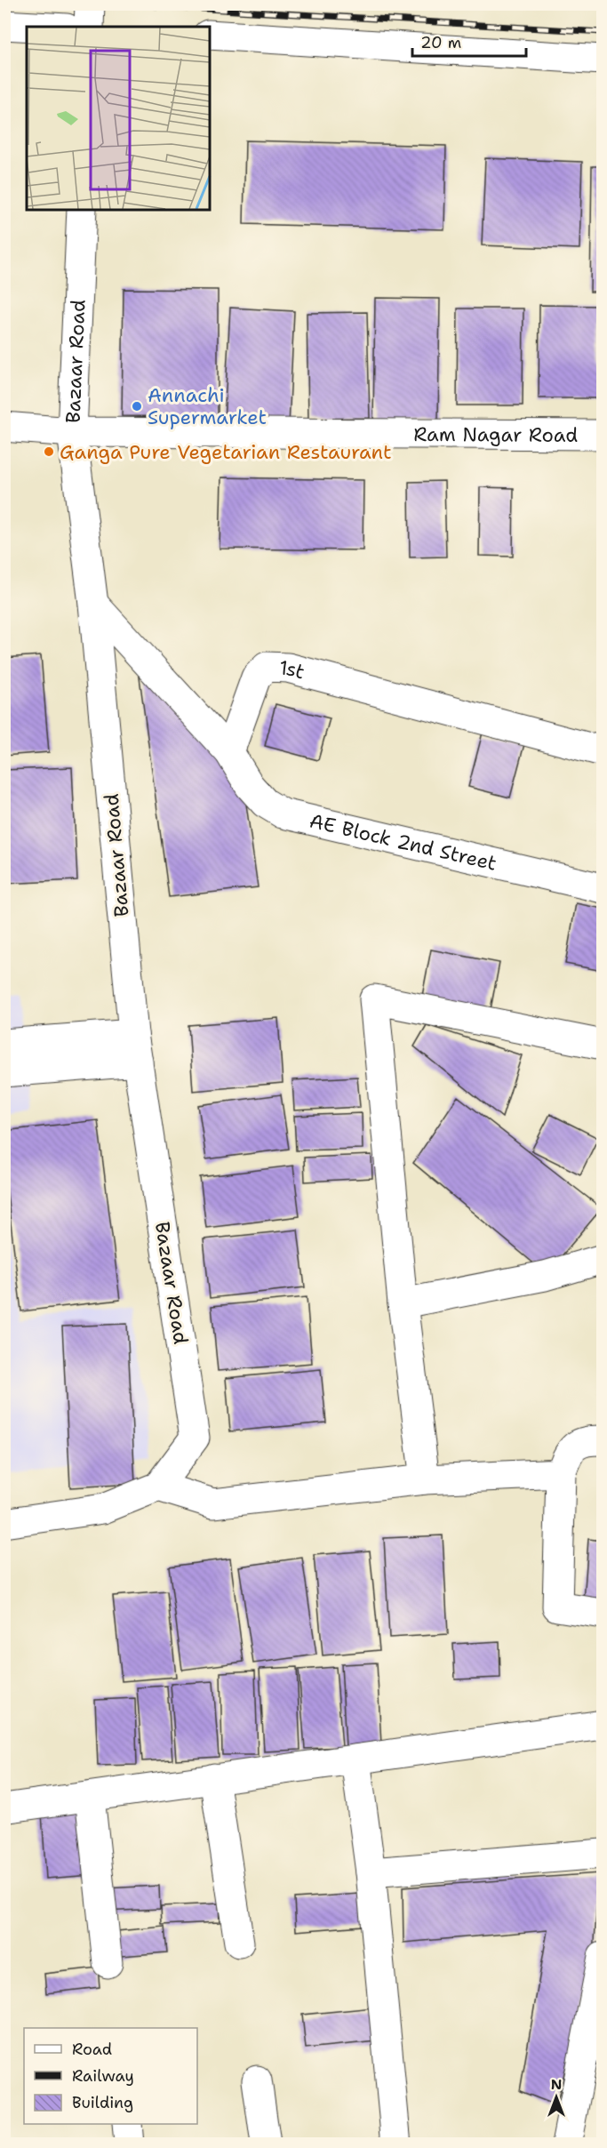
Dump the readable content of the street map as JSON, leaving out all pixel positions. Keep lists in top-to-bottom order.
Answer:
{
  "streets": {
    "street": [
      "Bazaar Road",
      "Ram Nagar Road",
      "1st",
      "AE Block 2nd Street"
    ]
  },
  "crossings": [
    ["Bazaar Road", "Ram Nagar Road"],
    ["1st", "AE Block 2nd Street"]
  ],
  "places": ["Annachi Supermarket", "Ganga Pure Vegetarian Restaurant"],
  "legend": ["Road", "Railway", "Building"],
  "scale_bar": "20 m",
  "north": "top"
}
